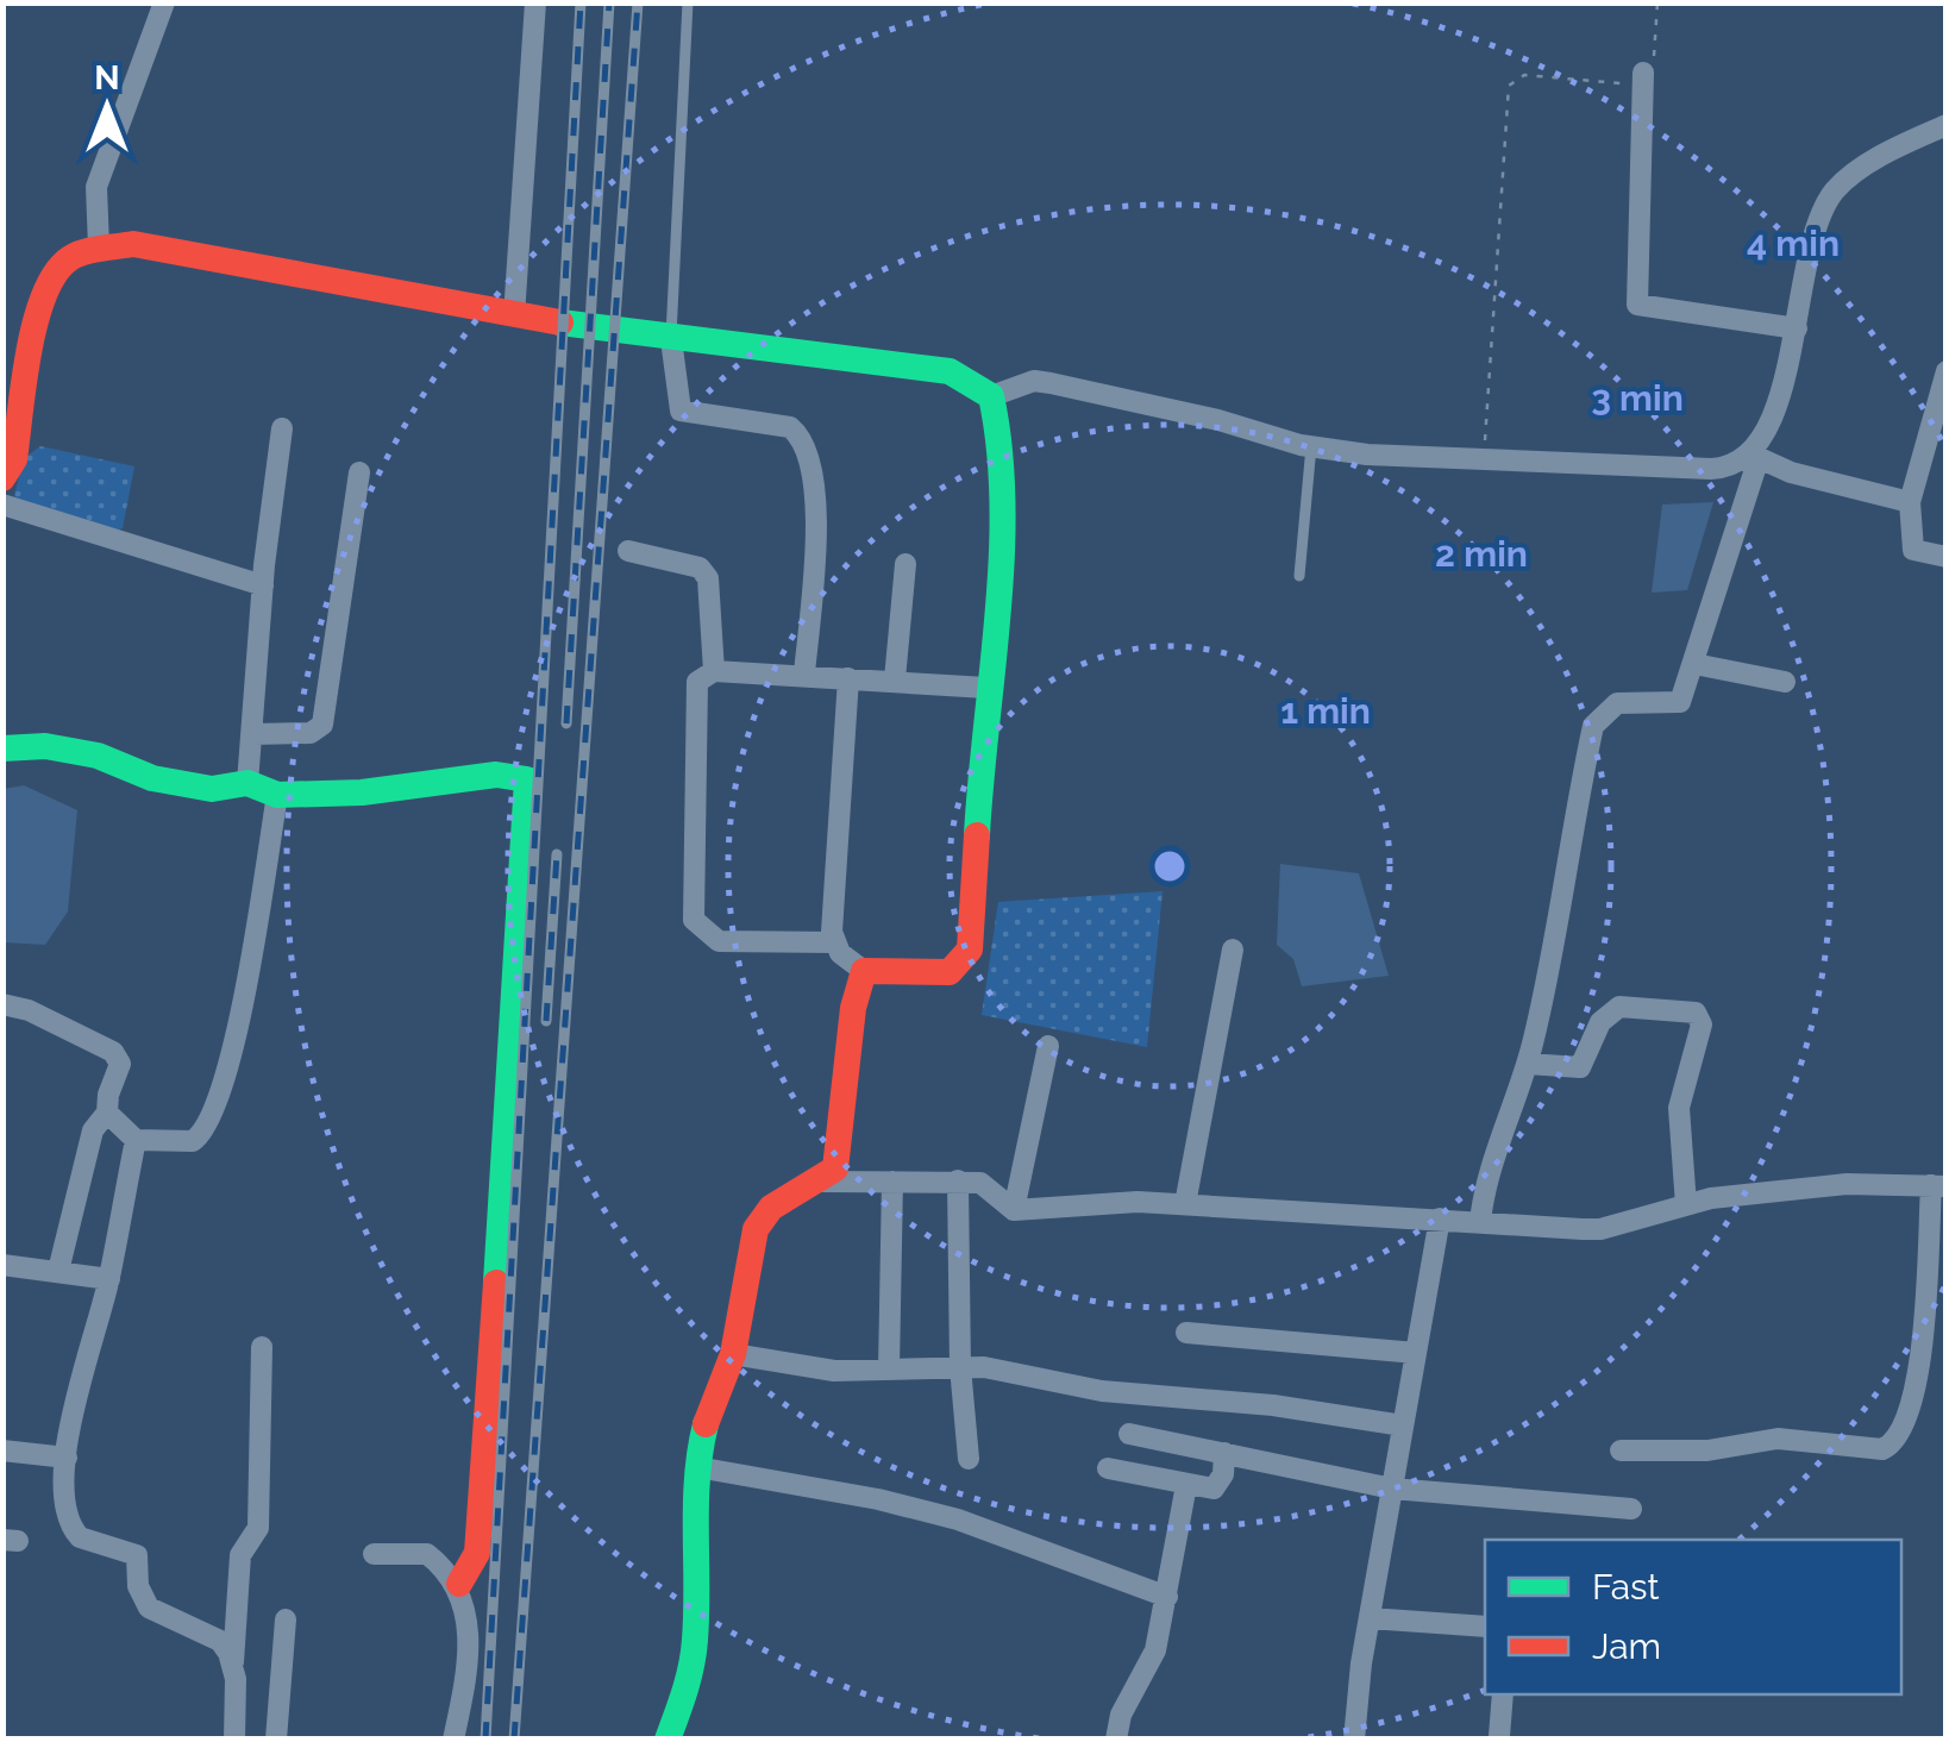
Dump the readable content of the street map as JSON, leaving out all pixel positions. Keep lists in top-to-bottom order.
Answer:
{
  "legend": ["Fast", "Jam"],
  "north": "top",
  "rings": [
    "4 min",
    "3 min",
    "2 min",
    "1 min"
  ]
}
